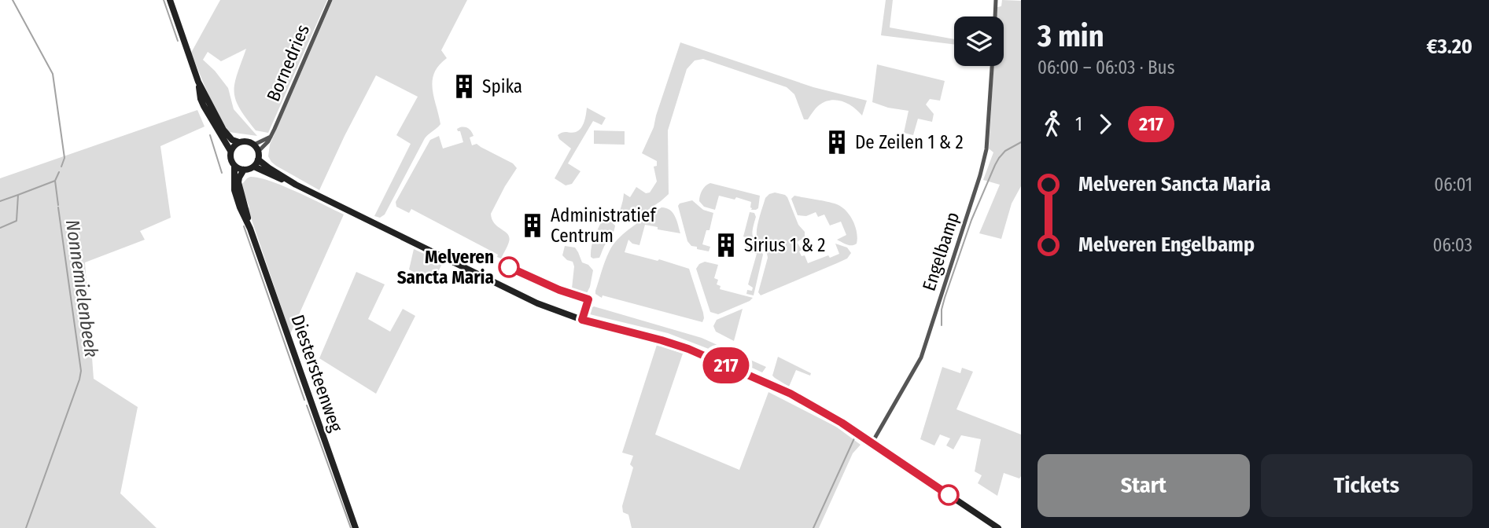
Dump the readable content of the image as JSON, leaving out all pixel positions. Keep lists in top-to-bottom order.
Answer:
{
  "streets": {
    "main road": ["Diestersteenweg"],
    "street": ["Bornedries", "Engelbamp"]
  },
  "crossings": [
    ["Bornedries", "Diestersteenweg"]
  ],
  "water": ["Nonnemielenbeek"],
  "places": {
    "building": [
      "Spika",
      "De Zeilen 1 & 2",
      "Administratief Centrum",
      "Sirius 1 & 2"
    ],
    "other": ["Melveren Sancta Maria"]
  },
  "lines": ["bus line 217"],
  "page": {
    "on_map": "217",
    "heading": ["3 min", "06:00 – 06:03 · Bus", "€3.20"],
    "legs": ["1", "217"],
    "list": [
      {
        "name": "Melveren Sancta Maria",
        "value": "06:01"
      },
      {
        "name": "Melveren Engelbamp",
        "value": "06:03"
      }
    ],
    "buttons": ["Start", "Tickets"]
  }
}
